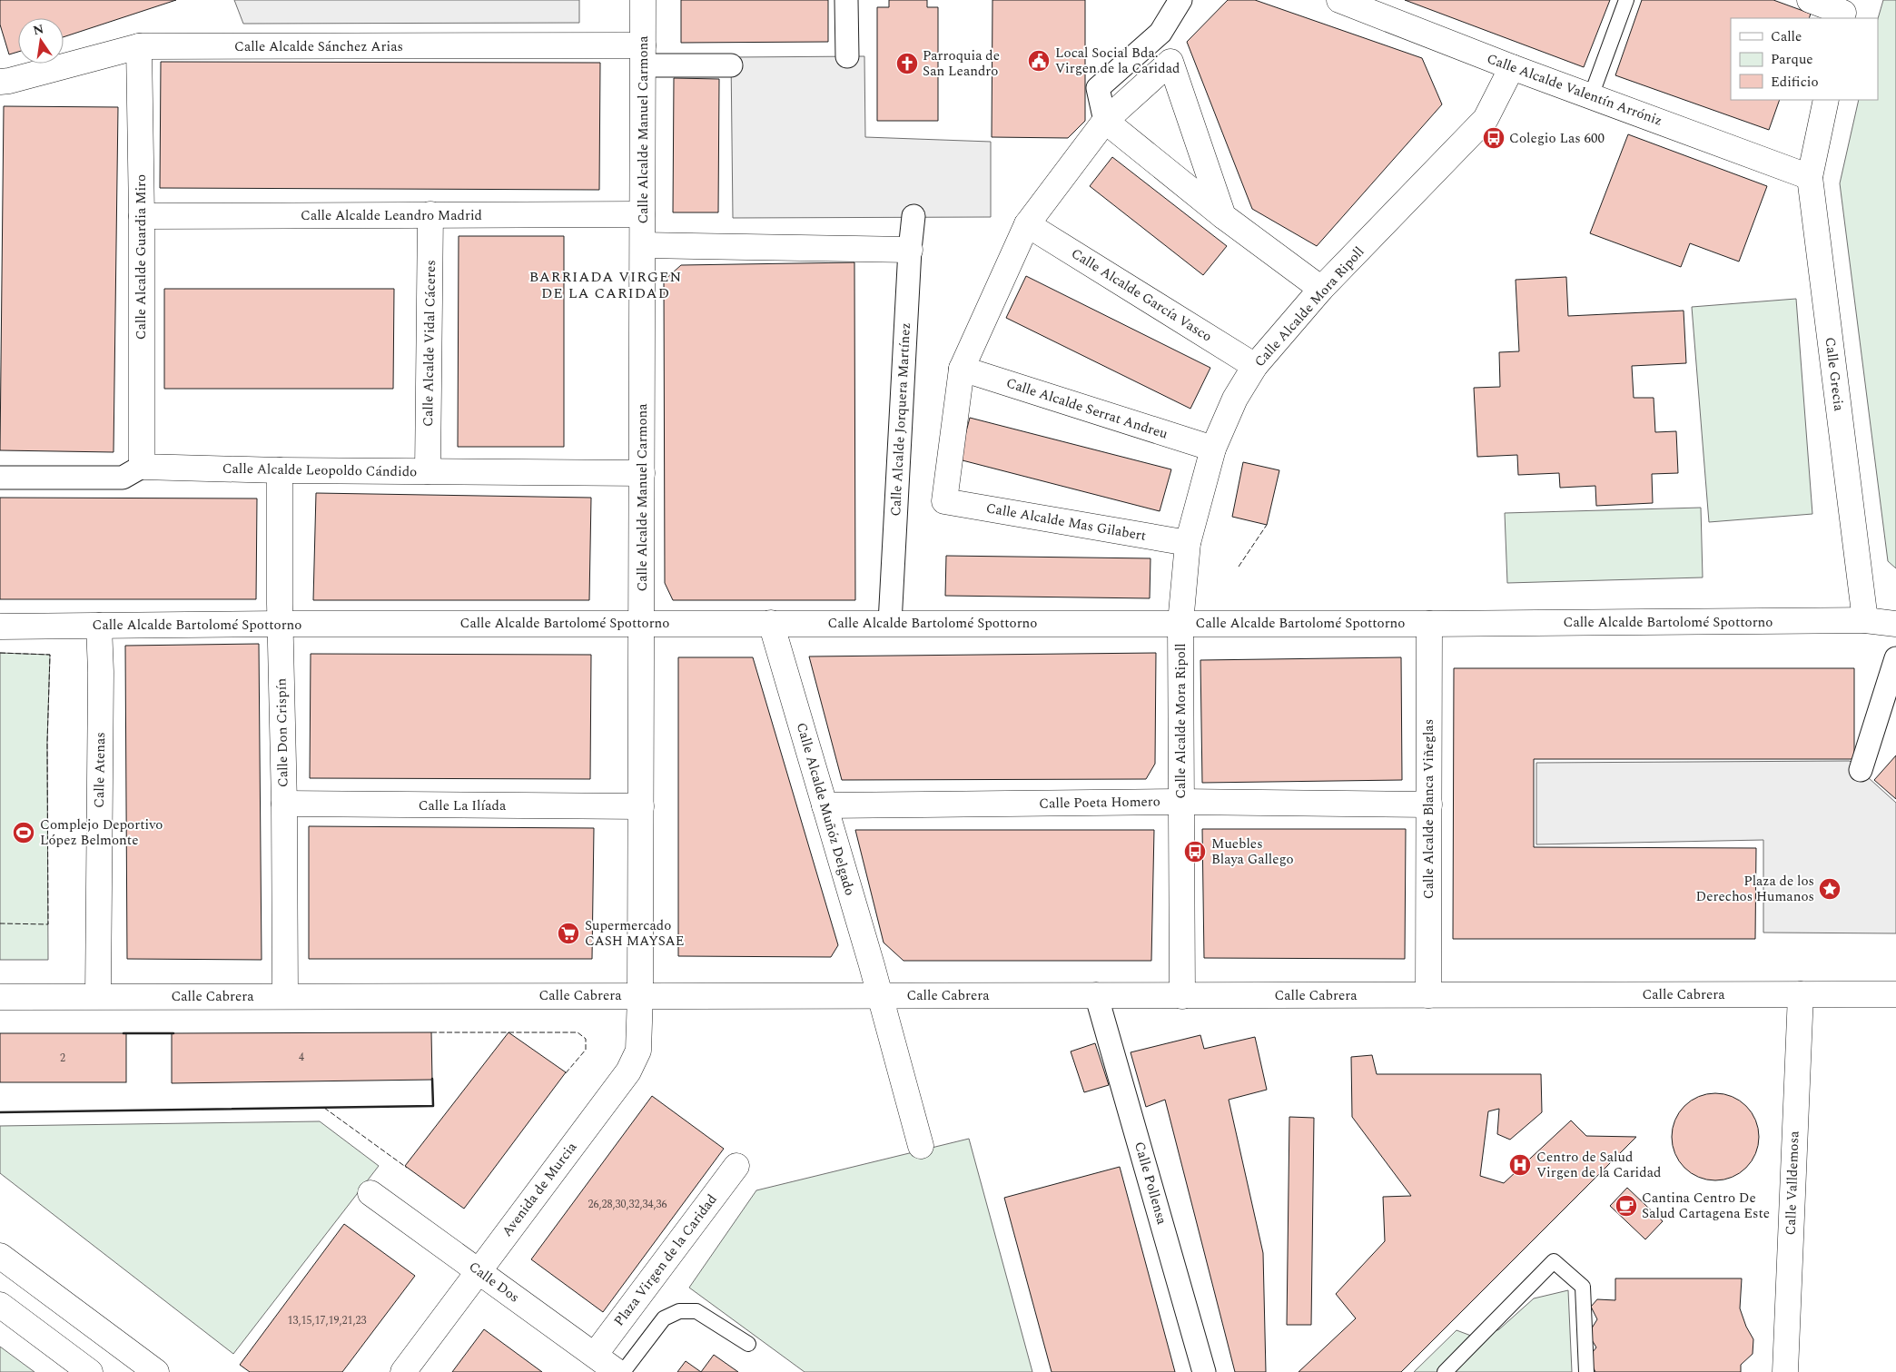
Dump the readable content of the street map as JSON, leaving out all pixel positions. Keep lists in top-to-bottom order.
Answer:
{
  "streets": {
    "street": [
      "Calle Alcalde Sánchez Arias",
      "Calle Alcalde Valentín Arróniz",
      "Calle Alcalde Manuel Carmona",
      "Calle Alcalde Leandro Madrid",
      "Calle Alcalde Guardia Miro",
      "Calle Alcalde García Vasco",
      "Calle Alcalde Mora Ripoll",
      "Calle Alcalde Vidal Cáceres",
      "Calle Grecia",
      "Calle Alcalde Serrat Andreu",
      "Calle Alcalde Jorquera Martínez",
      "Calle Alcalde Leopoldo Cándido",
      "Calle Alcalde Mas Gilabert",
      "Calle Alcalde Bartolomé Spottorno",
      "Calle Don Crispín",
      "Calle Atenas",
      "Calle Poeta Homero",
      "Calle La Ilíada",
      "Calle Alcalde Muñóz Delgado",
      "Calle Alcalde Blanca Viñeglas",
      "Calle Cabrera",
      "Calle Pollensa",
      "Calle Valldemosa",
      "Avenida de Murcia",
      "Plaza Virgen de la Caridad",
      "Calle Dos"
    ]
  },
  "crossings": [
    ["Calle Alcalde Sánchez Arias", "Calle Alcalde Manuel Carmona"],
    ["Calle Alcalde Sánchez Arias", "Calle Alcalde Guardia Miro"],
    ["Calle Alcalde Valentín Arróniz", "Calle Alcalde Mora Ripoll"],
    ["Calle Alcalde Valentín Arróniz", "Calle Grecia"],
    ["Calle Alcalde Manuel Carmona", "Calle Alcalde Leandro Madrid"],
    ["Calle Alcalde Manuel Carmona", "Calle Alcalde Leopoldo Cándido"],
    ["Calle Alcalde Manuel Carmona", "Calle Alcalde Bartolomé Spottorno"],
    ["Calle Alcalde Manuel Carmona", "Calle La Ilíada"],
    ["Calle Alcalde Manuel Carmona", "Calle Cabrera"],
    ["Calle Alcalde Manuel Carmona", "Avenida de Murcia"],
    ["Calle Alcalde Leandro Madrid", "Calle Alcalde Guardia Miro"],
    ["Calle Alcalde Leandro Madrid", "Calle Alcalde Vidal Cáceres"],
    ["Calle Alcalde Guardia Miro", "Calle Alcalde Leopoldo Cándido"],
    ["Calle Alcalde García Vasco", "Calle Alcalde Mora Ripoll"],
    ["Calle Alcalde Mora Ripoll", "Calle Alcalde Serrat Andreu"],
    ["Calle Alcalde Mora Ripoll", "Calle Alcalde Mas Gilabert"],
    ["Calle Alcalde Mora Ripoll", "Calle Alcalde Bartolomé Spottorno"],
    ["Calle Alcalde Mora Ripoll", "Calle Poeta Homero"],
    ["Calle Alcalde Mora Ripoll", "Calle Cabrera"],
    ["Calle Alcalde Vidal Cáceres", "Calle Alcalde Leopoldo Cándido"],
    ["Calle Grecia", "Calle Alcalde Bartolomé Spottorno"],
    ["Calle Alcalde Serrat Andreu", "Calle Alcalde Mas Gilabert"],
    ["Calle Alcalde Jorquera Martínez", "Calle Alcalde Bartolomé Spottorno"],
    ["Calle Alcalde Leopoldo Cándido", "Calle Don Crispín"],
    ["Calle Alcalde Bartolomé Spottorno", "Calle Don Crispín"],
    ["Calle Alcalde Bartolomé Spottorno", "Calle Atenas"],
    ["Calle Alcalde Bartolomé Spottorno", "Calle Alcalde Muñóz Delgado"],
    ["Calle Alcalde Bartolomé Spottorno", "Calle Alcalde Blanca Viñeglas"],
    ["Calle Don Crispín", "Calle La Ilíada"],
    ["Calle Don Crispín", "Calle Cabrera"],
    ["Calle Atenas", "Calle Cabrera"],
    ["Calle Poeta Homero", "Calle Alcalde Muñóz Delgado"],
    ["Calle Poeta Homero", "Calle Alcalde Blanca Viñeglas"],
    ["Calle Alcalde Muñóz Delgado", "Calle Cabrera"],
    ["Calle Alcalde Blanca Viñeglas", "Calle Cabrera"],
    ["Calle Cabrera", "Calle Pollensa"],
    ["Calle Cabrera", "Calle Valldemosa"],
    ["Calle Cabrera", "Avenida de Murcia"],
    ["Avenida de Murcia", "Calle Dos"],
    ["Plaza Virgen de la Caridad", "Calle Dos"]
  ],
  "districts": ["BARRIADA VIRGEN DE LA CARIDAD"],
  "places": {
    "public building": ["Local Social Bda. Virgen de la Caridad"],
    "church": ["Parroquia de San Leandro"],
    "bus stop": ["Colegio Las 600", "Muebles Blaya Gallego"],
    "sports": ["Complejo Deportivo López Belmonte"],
    "place": ["Plaza de los Derechos Humanos"],
    "supermarket": ["Supermercado CASH MAYSAE"],
    "hospital": ["Centro de Salud Virgen de la Caridad"],
    "cafe": ["Cantina Centro De Salud Cartagena Este"]
  },
  "house_numbers": [
    "4",
    "2",
    "26,28,30,32,34,36",
    "13,15,17,19,21,23"
  ],
  "legend": ["Calle", "Parque", "Edificio"],
  "north": "top"
}
